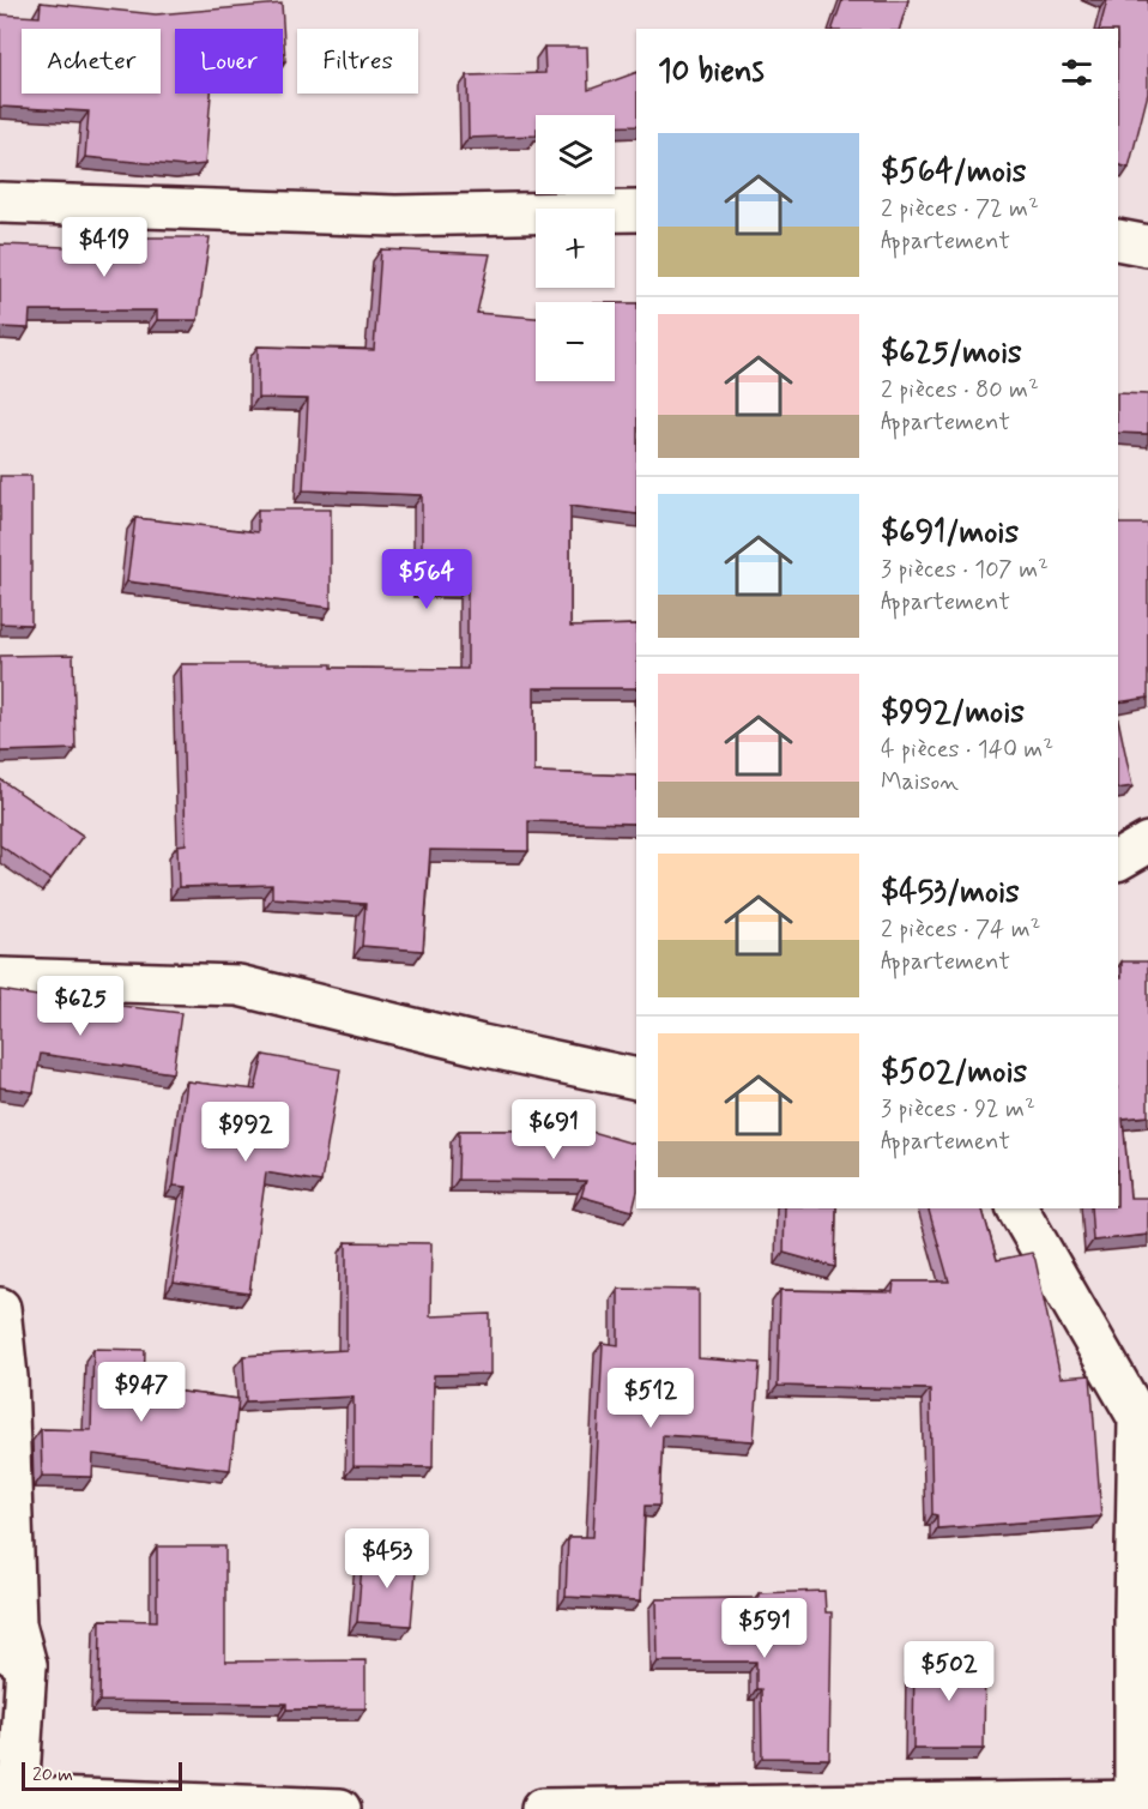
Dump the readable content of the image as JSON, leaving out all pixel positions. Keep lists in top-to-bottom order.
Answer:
{
  "scale_bar": "20 m",
  "page": {
    "chip": ["Acheter", "Louer", "Filtres"],
    "heading": "10 biens",
    "map_buttons": ["+", "−"],
    "list": [
      {
        "name": "$564/mois",
        "note": "2 pièces · 72 m² · Appartement"
      },
      {
        "name": "$625/mois",
        "note": "2 pièces · 80 m² · Appartement"
      },
      {
        "name": "$691/mois",
        "note": "3 pièces · 107 m² · Appartement"
      },
      {
        "name": "$992/mois",
        "note": "4 pièces · 140 m² · Maison"
      },
      {
        "name": "$453/mois",
        "note": "2 pièces · 74 m² · Appartement"
      },
      {
        "name": "$502/mois",
        "note": "3 pièces · 92 m² · Appartement"
      }
    ],
    "price": [
      "$419",
      "$564",
      "$625",
      "$691",
      "$992",
      "$947",
      "$512",
      "$453",
      "$591",
      "$502"
    ],
    "scale": "20 m"
  }
}
